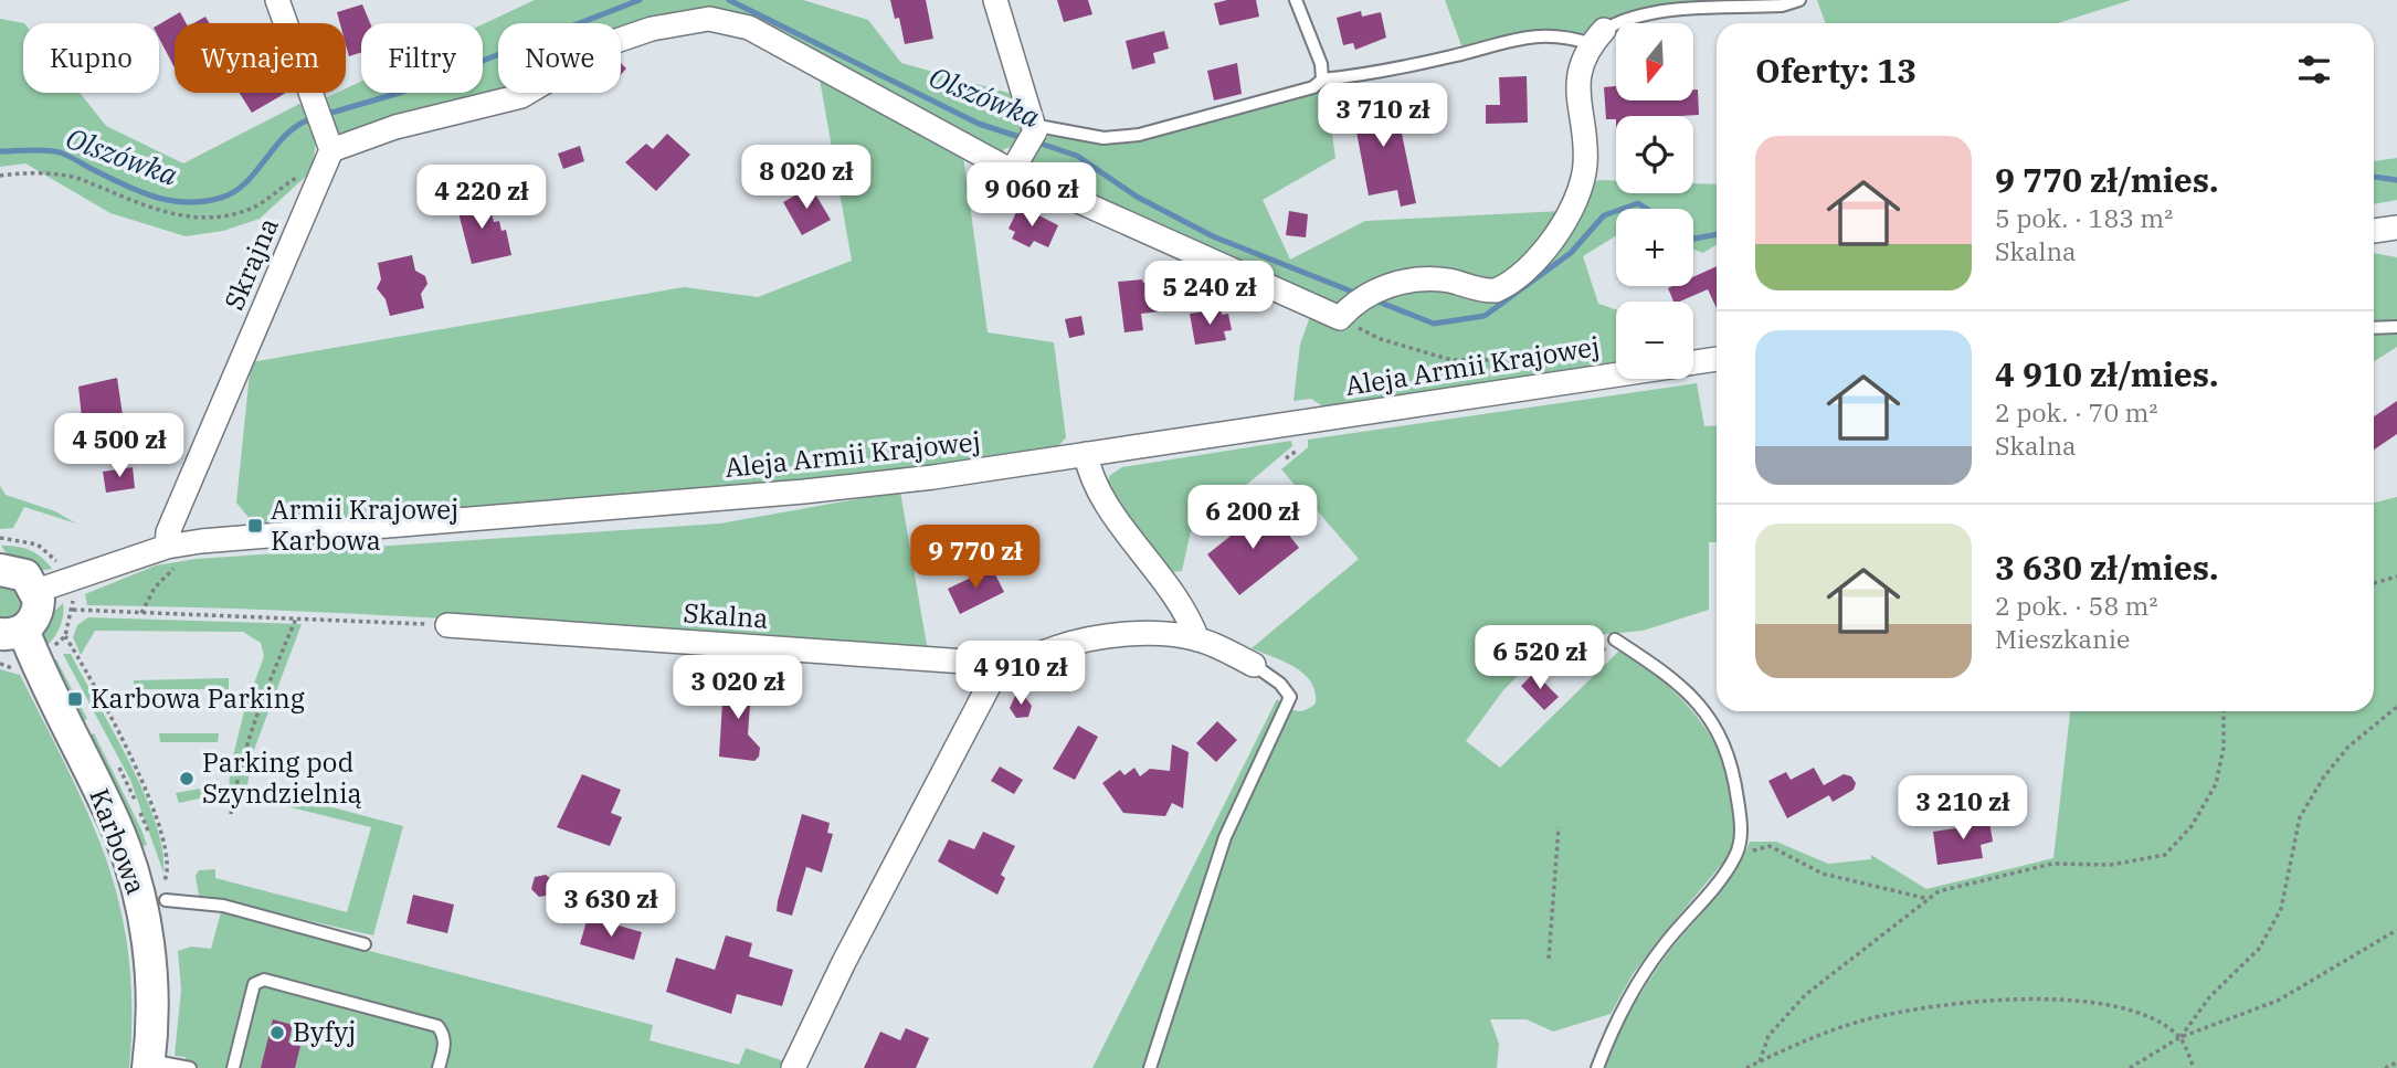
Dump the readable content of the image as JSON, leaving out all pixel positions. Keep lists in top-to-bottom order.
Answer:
{
  "streets": {
    "street": [
      "Skrajna",
      "Aleja Armii Krajowej",
      "Skalna",
      "Karbowa"
    ]
  },
  "crossings": [
    ["Skrajna", "Aleja Armii Krajowej"]
  ],
  "water": ["Olszówka"],
  "places": {
    "transit": ["Armii Krajowej Karbowa", "Karbowa Parking"],
    "other": ["Parking pod Szyndzielnią", "Byfyj"]
  },
  "north": "bottom",
  "page": {
    "map_buttons": ["+", "−"],
    "chip": [
      "Kupno",
      "Wynajem",
      "Filtry",
      "Nowe"
    ],
    "heading": "Oferty: 13",
    "price": [
      "3 710 zł",
      "8 020 zł",
      "9 060 zł",
      "4 220 zł",
      "5 240 zł",
      "4 500 zł",
      "6 200 zł",
      "9 770 zł",
      "6 520 zł",
      "4 910 zł",
      "3 020 zł",
      "3 210 zł",
      "3 630 zł"
    ],
    "list": [
      {
        "name": "9 770 zł/mies.",
        "note": "5 pok. · 183 m² · Skalna"
      },
      {
        "name": "4 910 zł/mies.",
        "note": "2 pok. · 70 m² · Skalna"
      },
      {
        "name": "3 630 zł/mies.",
        "note": "2 pok. · 58 m² · Mieszkanie"
      }
    ]
  }
}
